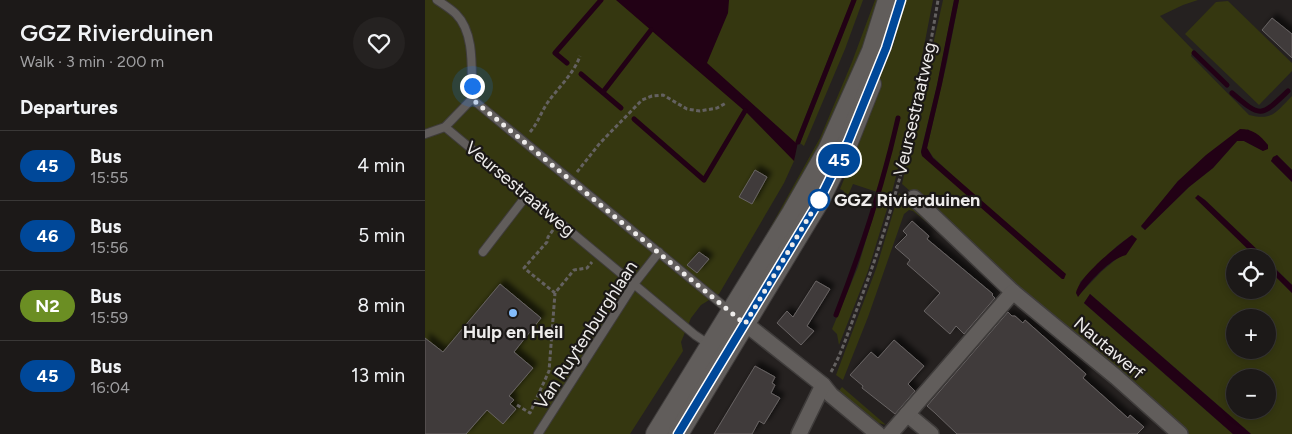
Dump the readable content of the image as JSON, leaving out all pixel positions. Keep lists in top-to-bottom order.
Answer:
{
  "streets": {
    "street": ["Nautawerf"],
    "lane": ["Veursestraatweg", "Van Ruytenburghlaan"]
  },
  "crossings": [
    ["Veursestraatweg", "Van Ruytenburghlaan"]
  ],
  "places": ["GGZ Rivierduinen", "Hulp en Heil"],
  "lines": ["bus line 45"],
  "page": {
    "heading": [
      ["GGZ Rivierduinen", "Walk · 3 min · 200 m"],
      "Departures"
    ],
    "on_map": "45",
    "list": [
      {
        "mark": "45",
        "name": "Bus",
        "note": "15:55",
        "value": "4 min"
      },
      {
        "mark": "46",
        "name": "Bus",
        "note": "15:56",
        "value": "5 min"
      },
      {
        "mark": "N2",
        "name": "Bus",
        "note": "15:59",
        "value": "8 min"
      },
      {
        "mark": "45",
        "name": "Bus",
        "note": "16:04",
        "value": "13 min"
      }
    ],
    "map_buttons": ["+", "−"]
  }
}
